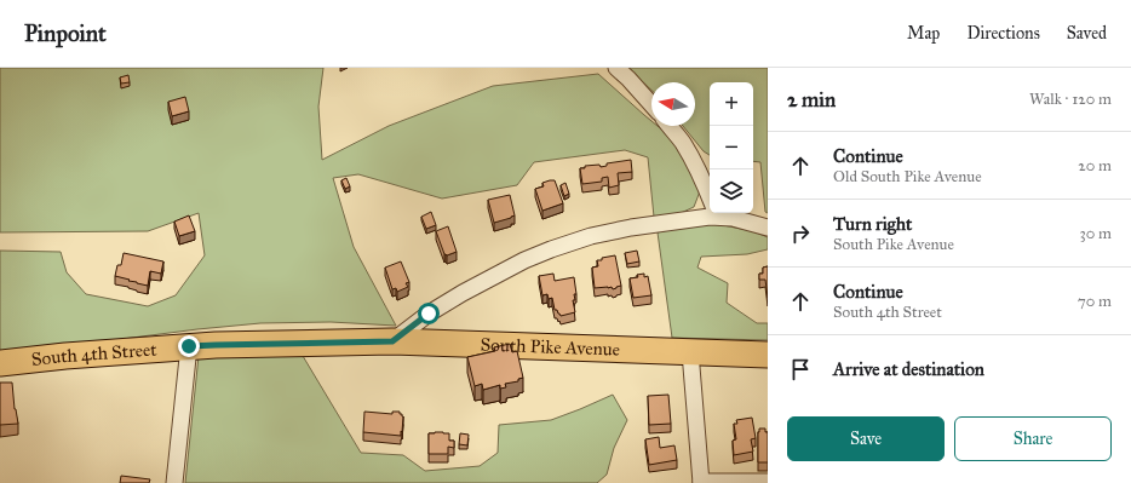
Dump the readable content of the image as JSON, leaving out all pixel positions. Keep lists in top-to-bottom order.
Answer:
{
  "streets": {
    "main road": ["South Pike Avenue", "South 4th Street"]
  },
  "crossings": [
    ["South Pike Avenue", "South 4th Street"]
  ],
  "north": "left",
  "page": {
    "header": "Pinpoint",
    "nav": ["Map", "Directions", "Saved"],
    "heading": ["2 min", "Walk · 120 m"],
    "map_buttons": ["+", "−"],
    "list": [
      ["Continue", "Old South Pike Avenue", "20 m"],
      ["Turn right", "South Pike Avenue", "30 m"],
      ["Continue", "South 4th Street", "70 m"],
      "Arrive at destination"
    ],
    "buttons": ["Save", "Share"]
  }
}
